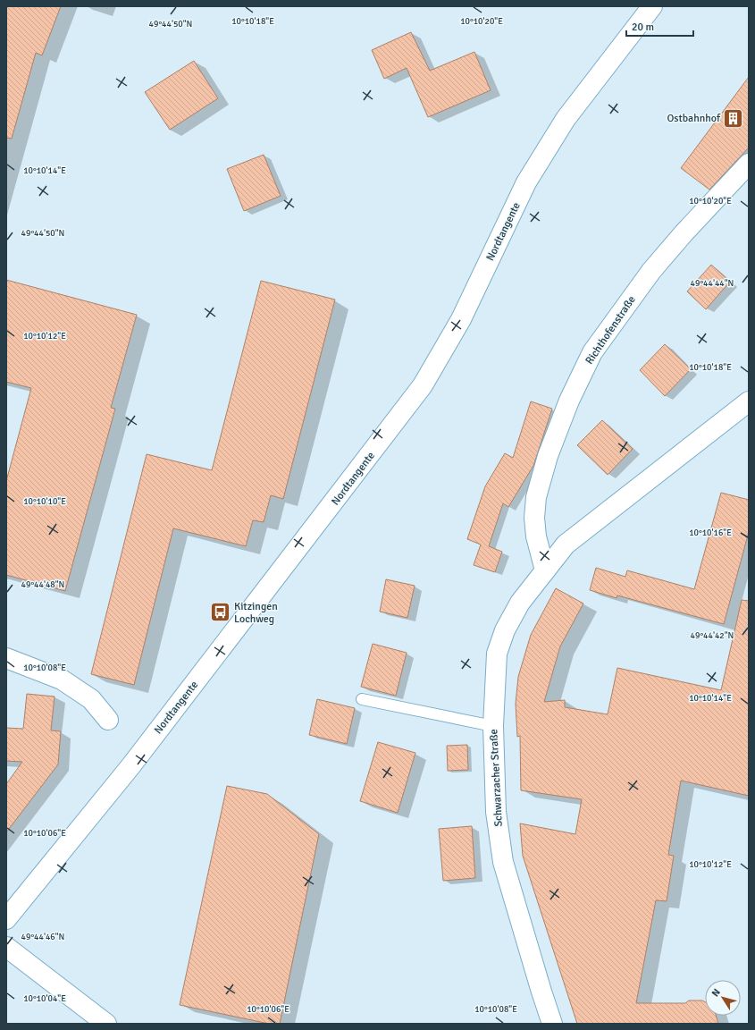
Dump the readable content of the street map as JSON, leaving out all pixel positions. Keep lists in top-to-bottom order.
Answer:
{
  "streets": {
    "street": ["Nordtangente", "Richthofenstraße", "Schwarzacher Straße"]
  },
  "crossings": [
    ["Richthofenstraße", "Schwarzacher Straße"]
  ],
  "places": {
    "building": ["Ostbahnhof"],
    "bus stop": ["Kitzingen Lochweg"]
  },
  "scale_bar": "20 m",
  "north": "top left",
  "coordinates": [
    "10°10'18\"E",
    "10°10'20\"E",
    "49°44'50\"N",
    "10°10'14\"E",
    "49°44'44\"N",
    "10°10'12\"E",
    "10°10'10\"E",
    "10°10'16\"E",
    "49°44'48\"N",
    "49°44'42\"N",
    "10°10'08\"E",
    "10°10'06\"E",
    "49°44'46\"N",
    "10°10'04\"E"
  ]
}
